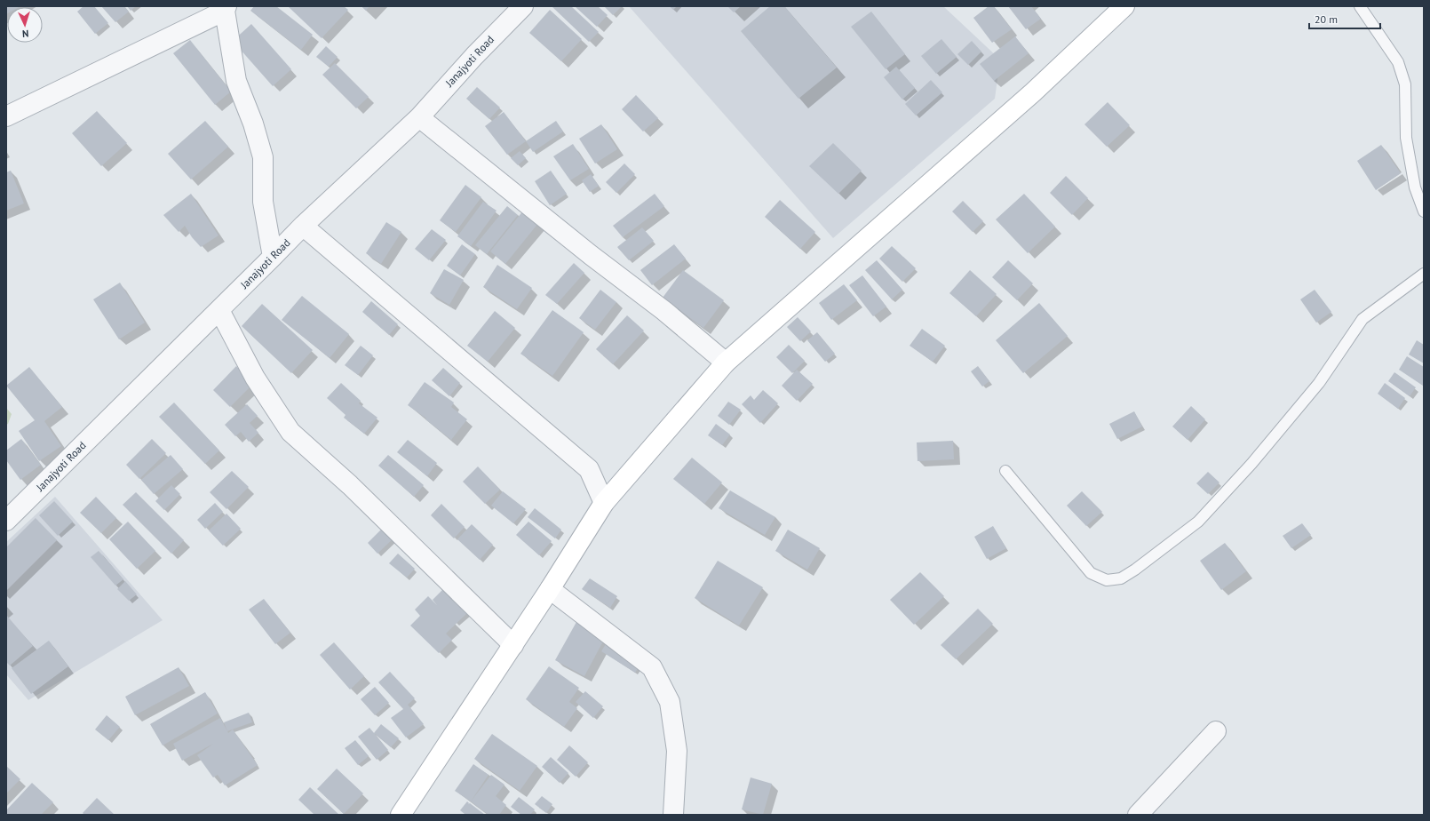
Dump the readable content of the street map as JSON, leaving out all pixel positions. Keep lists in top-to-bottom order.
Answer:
{
  "streets": {
    "street": ["Janajyoti Road"]
  },
  "scale_bar": "20 m",
  "north": "bottom"
}
